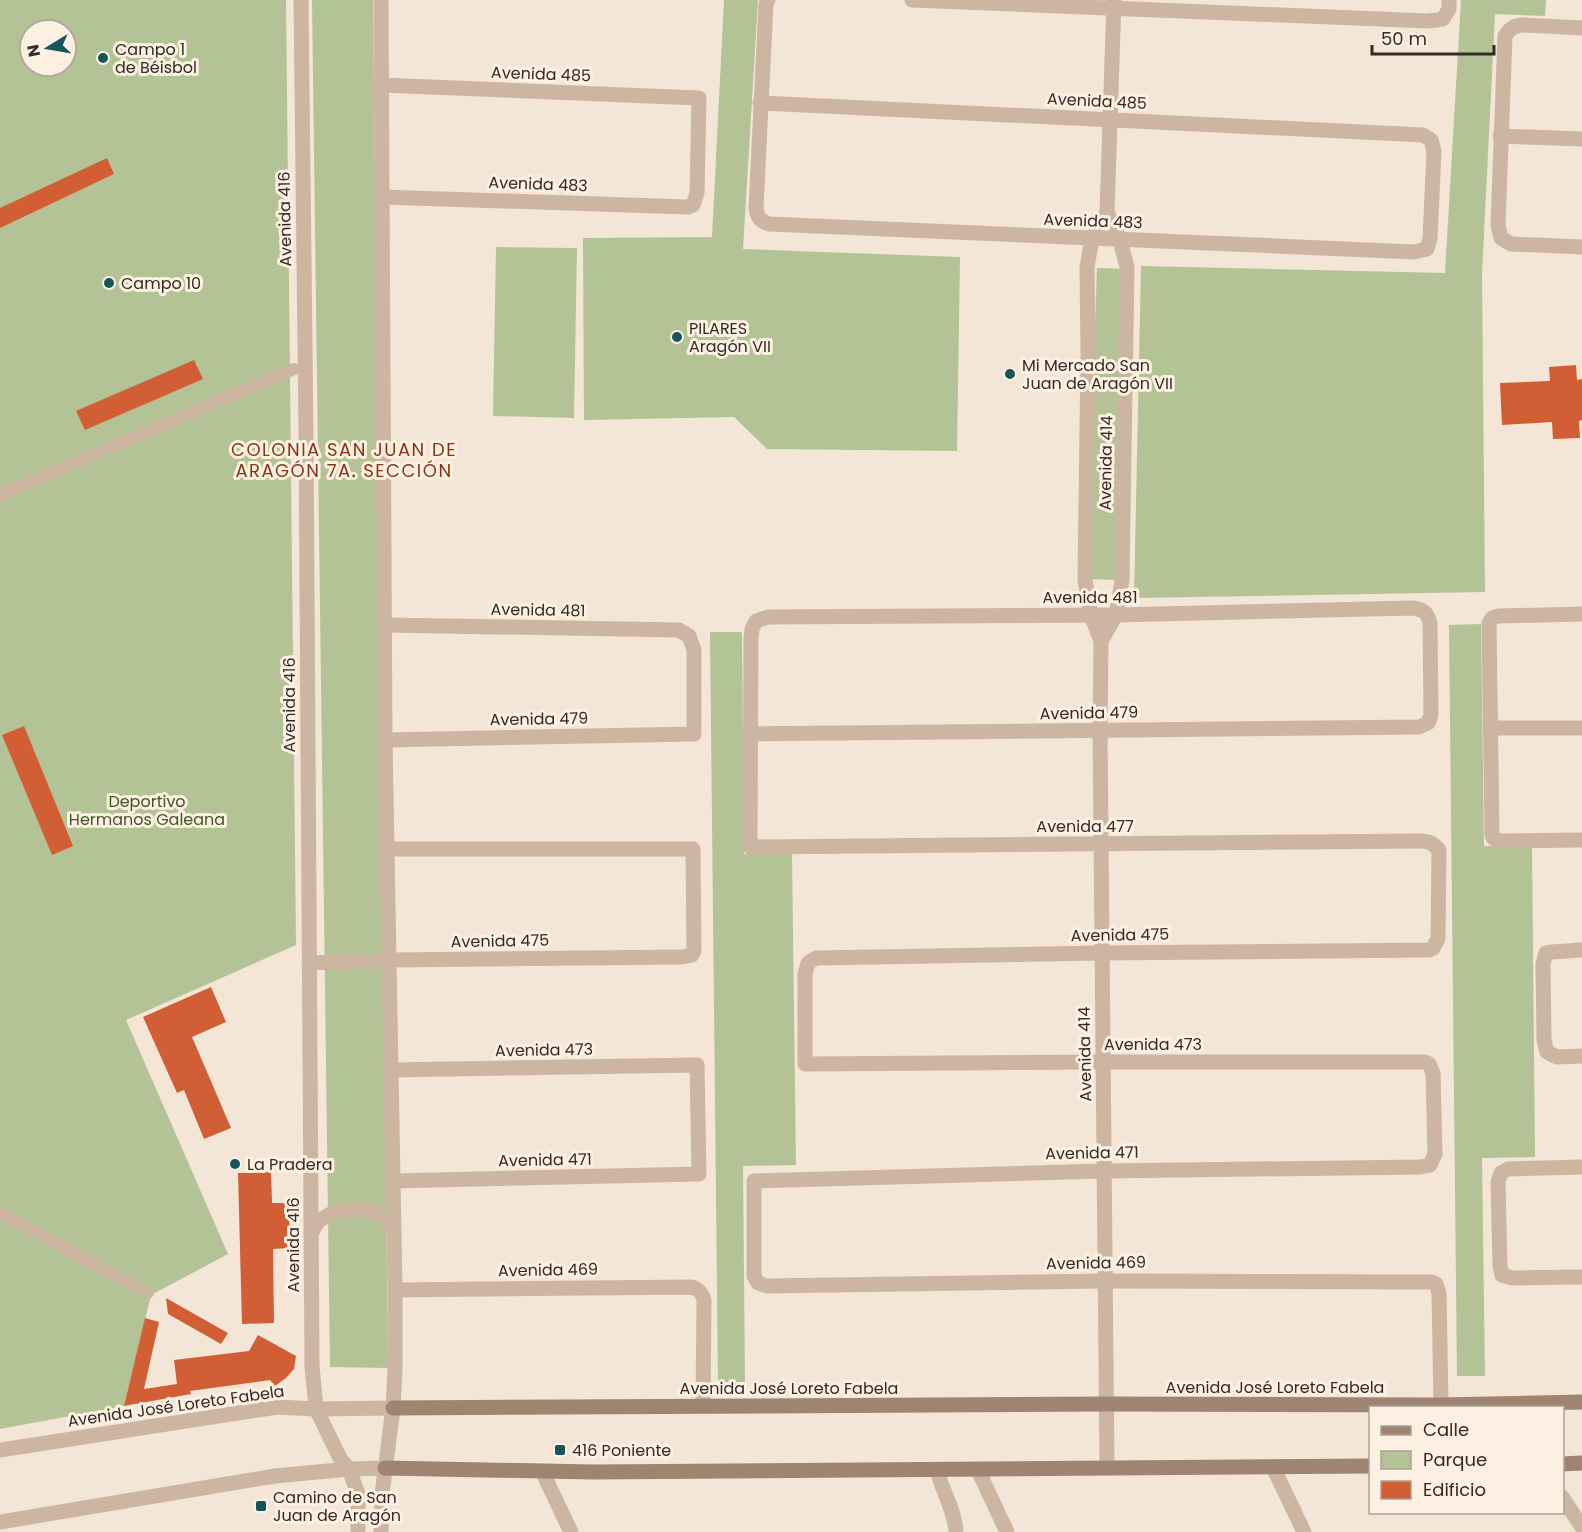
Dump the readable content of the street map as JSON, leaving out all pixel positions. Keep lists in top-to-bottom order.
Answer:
{
  "streets": {
    "main road": ["Avenida José Loreto Fabela"],
    "street": [
      "Avenida 485",
      "Avenida 483",
      "Avenida 416",
      "Avenida 414",
      "Avenida 481",
      "Avenida 479",
      "Avenida 477",
      "Avenida 475",
      "Avenida 473",
      "Avenida 471",
      "Avenida 469"
    ]
  },
  "crossings": [
    ["Avenida 485", "Avenida 483"],
    ["Avenida 485", "Avenida 414"],
    ["Avenida 483", "Avenida 414"],
    ["Avenida 416", "Avenida 475"],
    ["Avenida 416", "Avenida José Loreto Fabela"],
    ["Avenida 414", "Avenida 481"],
    ["Avenida 414", "Avenida 479"],
    ["Avenida 414", "Avenida 477"],
    ["Avenida 414", "Avenida 475"],
    ["Avenida 414", "Avenida 473"],
    ["Avenida 414", "Avenida 471"],
    ["Avenida 414", "Avenida 469"],
    ["Avenida 414", "Avenida José Loreto Fabela"],
    ["Avenida 481", "Avenida 479"],
    ["Avenida 481", "Avenida 477"],
    ["Avenida 479", "Avenida 477"],
    ["Avenida 477", "Avenida 475"],
    ["Avenida 475", "Avenida 473"],
    ["Avenida 473", "Avenida 471"],
    ["Avenida 471", "Avenida 469"],
    ["Avenida 469", "Avenida José Loreto Fabela"]
  ],
  "districts": ["COLONIA SAN JUAN DE ARAGÓN 7A. SECCIÓN"],
  "parks": ["Deportivo Hermanos Galeana"],
  "places": {
    "other": [
      "Campo 1 de Béisbol",
      "Campo 10",
      "PILARES Aragón VII",
      "Mi Mercado San Juan de Aragón VII",
      "La Pradera"
    ],
    "transit": ["416 Poniente", "Camino de San Juan de Aragón"]
  },
  "legend": ["Calle", "Parque", "Edificio"],
  "scale_bar": "50 m",
  "north": "left"
}
